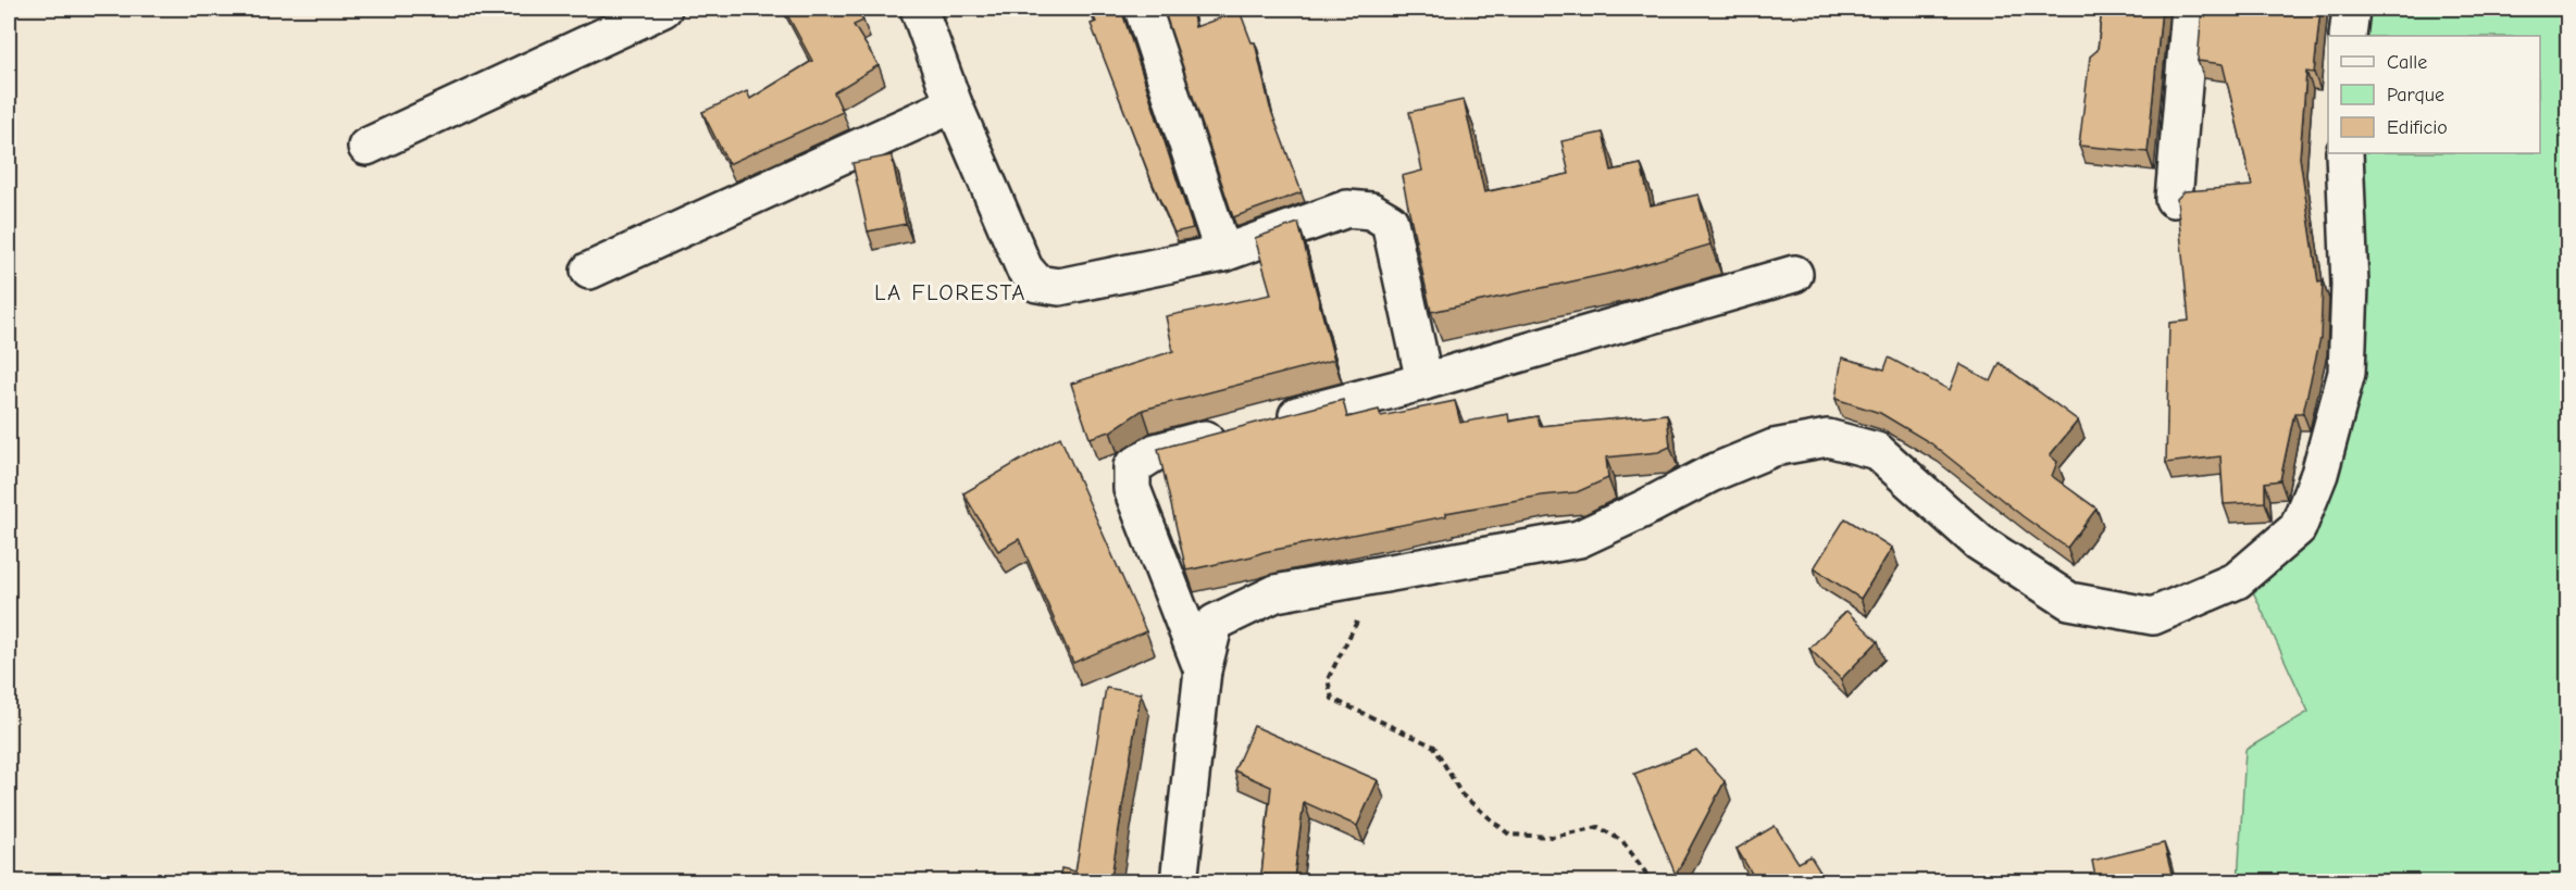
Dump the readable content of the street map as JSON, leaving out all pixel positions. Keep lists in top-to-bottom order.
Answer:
{
  "districts": ["LA FLORESTA"],
  "legend": ["Calle", "Parque", "Edificio"]
}
